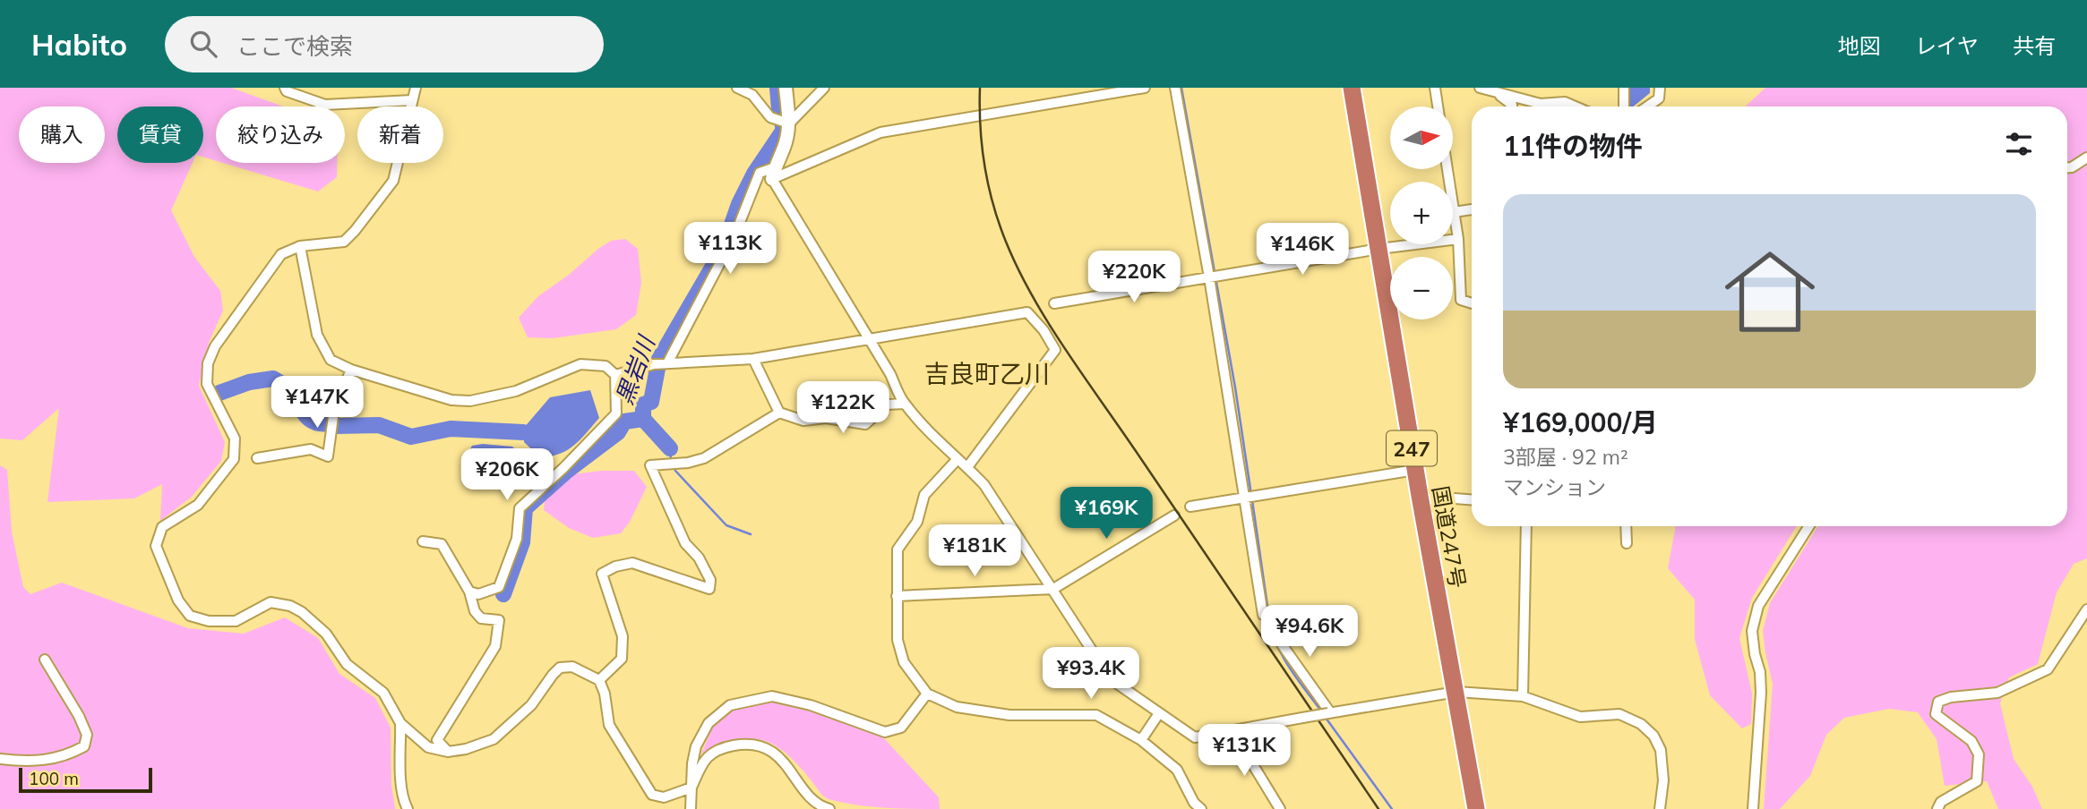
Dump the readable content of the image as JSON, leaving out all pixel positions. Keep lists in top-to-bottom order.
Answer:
{
  "streets": {
    "highway": ["247", "国道247号"]
  },
  "districts": ["吉良町乙川"],
  "water": ["黒岩川"],
  "scale_bar": "100 m",
  "north": "right",
  "page": {
    "header": "Habito",
    "search": "ここで検索",
    "nav": ["地図", "レイヤ", "共有"],
    "map_buttons": ["+", "−"],
    "chip": [
      "購入",
      "賃貸",
      "絞り込み",
      "新着"
    ],
    "heading": "11件の物件",
    "list": [
      {
        "name": "¥169,000/月",
        "note": "3部屋 · 92 m² · マンション"
      }
    ],
    "price": [
      "¥113K",
      "¥146K",
      "¥220K",
      "¥147K",
      "¥122K",
      "¥206K",
      "¥169K",
      "¥181K",
      "¥94.6K",
      "¥93.4K",
      "¥131K"
    ],
    "scale": "100 m"
  }
}
